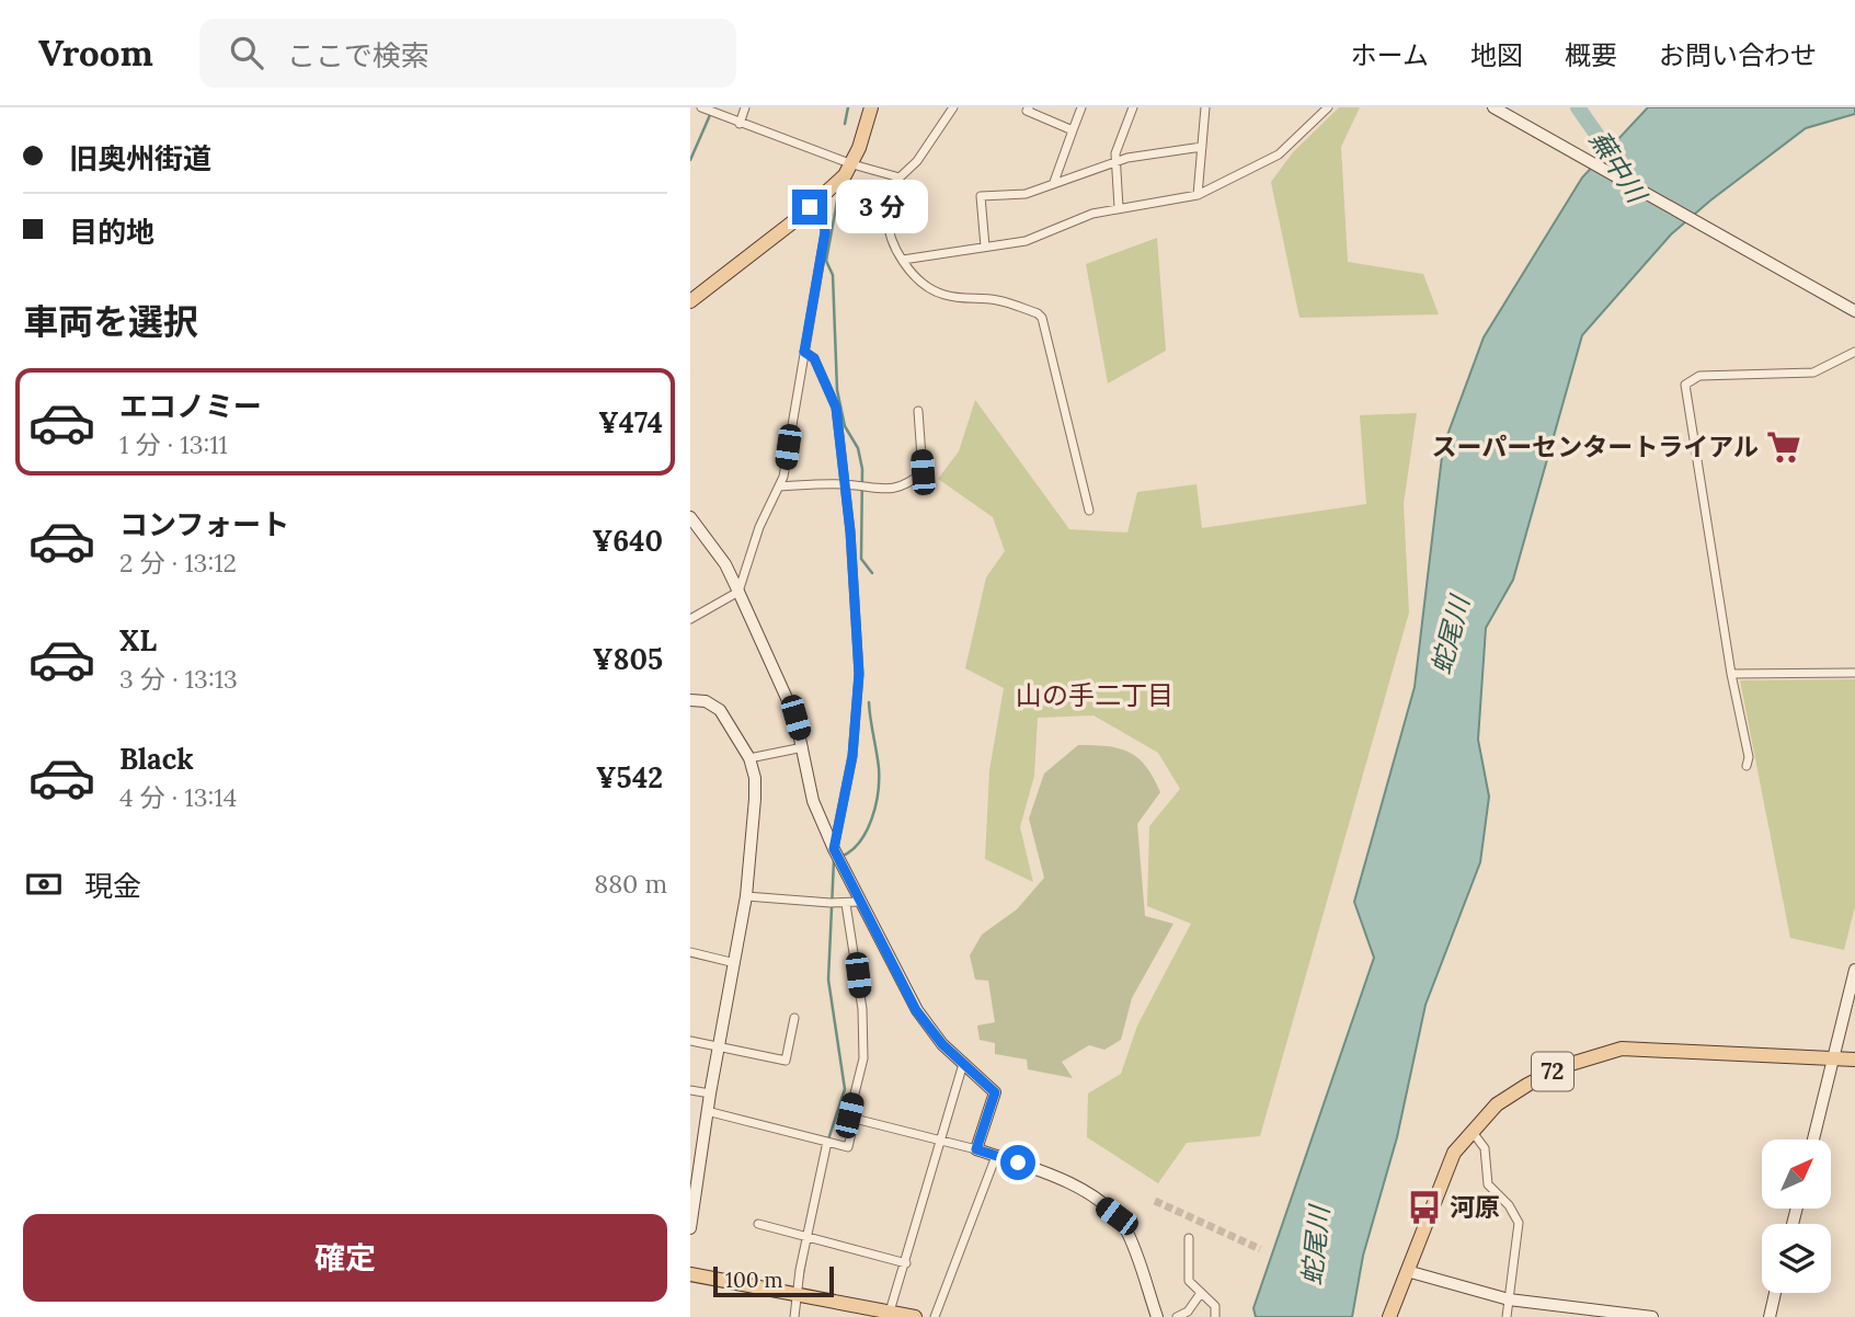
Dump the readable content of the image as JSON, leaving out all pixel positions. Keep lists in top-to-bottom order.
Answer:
{
  "streets": {
    "main road": ["72"]
  },
  "districts": ["山の手二丁目"],
  "water": ["蕪中川", "蛇尾川"],
  "places": {
    "supermarket": ["スーパーセンタートライアル"],
    "bus stop": ["河原"]
  },
  "scale_bar": "100 m",
  "north": "top right",
  "page": {
    "header": "Vroom",
    "search": "ここで検索",
    "nav": [
      "ホーム",
      "地図",
      "概要",
      "お問い合わせ"
    ],
    "banner": ["旧奥州街道", "目的地"],
    "bubble": "3 分",
    "heading": "車両を選択",
    "list": [
      {
        "name": "エコノミー",
        "note": "1 分 · 13:11",
        "value": "¥474"
      },
      {
        "name": "コンフォート",
        "note": "2 分 · 13:12",
        "value": "¥640"
      },
      {
        "name": "XL",
        "note": "3 分 · 13:13",
        "value": "¥805"
      },
      {
        "name": "Black",
        "note": "4 分 · 13:14",
        "value": "¥542"
      }
    ],
    "pay": ["現金", "880 m"],
    "buttons": "確定",
    "scale": "100 m"
  }
}
